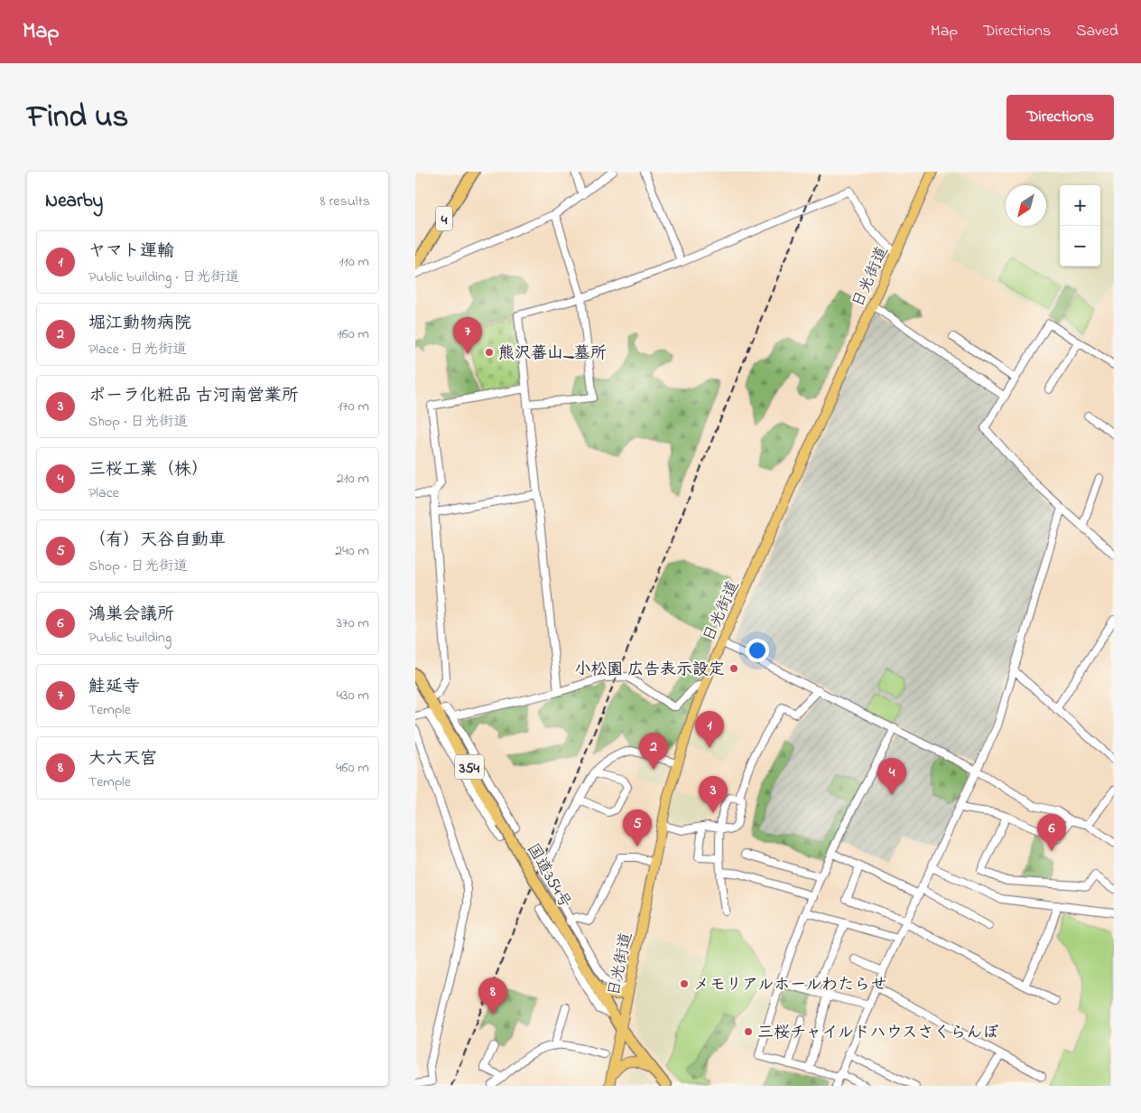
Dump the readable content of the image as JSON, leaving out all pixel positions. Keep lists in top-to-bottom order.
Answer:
{
  "streets": {
    "highway": ["4", "354", "国道354号"],
    "main road": ["日光街道"]
  },
  "crossings": [
    ["日光街道", "国道354号"]
  ],
  "places": [
    "熊沢蕃山_墓所",
    "小松園 広告表示設定",
    "メモリアルホールわたらせ",
    "三桜チャイルドハウスさくらんぼ"
  ],
  "north": "bottom left",
  "page": {
    "header": "Map",
    "nav": ["Map", "Directions", "Saved"],
    "title": "Find us",
    "buttons": "Directions",
    "heading": ["Nearby", "8 results"],
    "map_buttons": ["+", "−"],
    "list": [
      {
        "mark": "1",
        "name": "ヤマト運輸",
        "note": "Public building · 日光街道",
        "value": "110 m"
      },
      {
        "mark": "2",
        "name": "堀江動物病院",
        "note": "Place · 日光街道",
        "value": "160 m"
      },
      {
        "mark": "3",
        "name": "ポーラ化粧品 古河南営業所",
        "note": "Shop · 日光街道",
        "value": "170 m"
      },
      {
        "mark": "4",
        "name": "三桜工業（株）",
        "note": "Place",
        "value": "210 m"
      },
      {
        "mark": "5",
        "name": "（有）天谷自動車",
        "note": "Shop · 日光街道",
        "value": "240 m"
      },
      {
        "mark": "6",
        "name": "鴻巣会議所",
        "note": "Public building",
        "value": "370 m"
      },
      {
        "mark": "7",
        "name": "鮭延寺",
        "note": "Temple",
        "value": "430 m"
      },
      {
        "mark": "8",
        "name": "大六天宮",
        "note": "Temple",
        "value": "460 m"
      }
    ],
    "pins": [
      "7",
      "1",
      "2",
      "4",
      "3",
      "5",
      "6",
      "8"
    ]
  }
}
